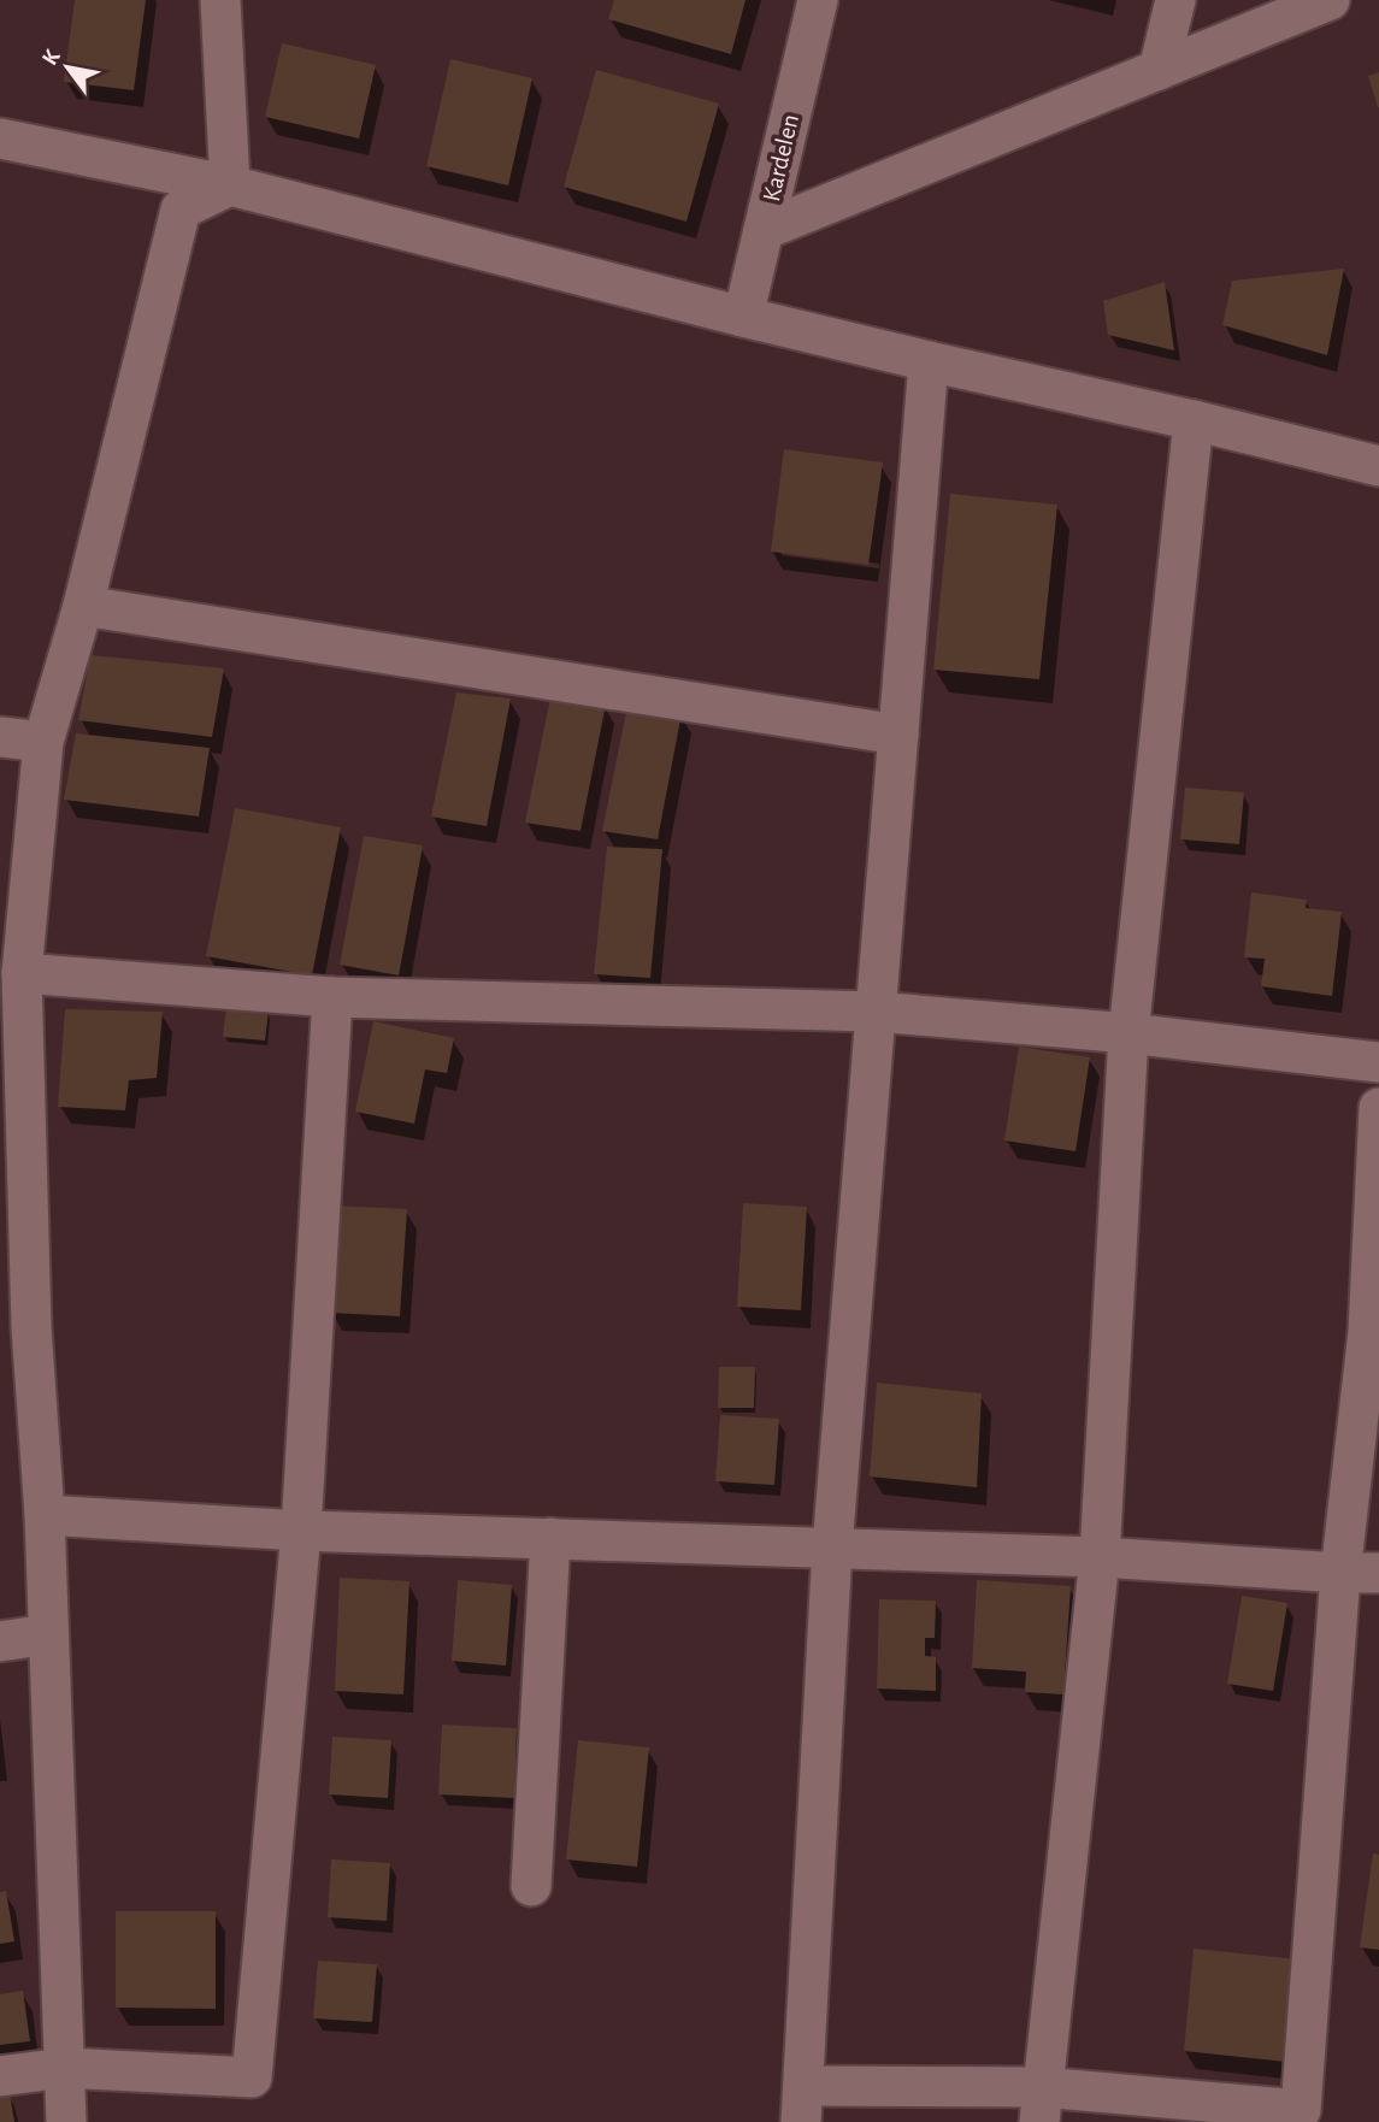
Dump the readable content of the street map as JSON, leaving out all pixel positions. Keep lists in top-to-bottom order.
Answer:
{
  "streets": {
    "street": ["Kardelen"]
  },
  "north": "top left"
}
